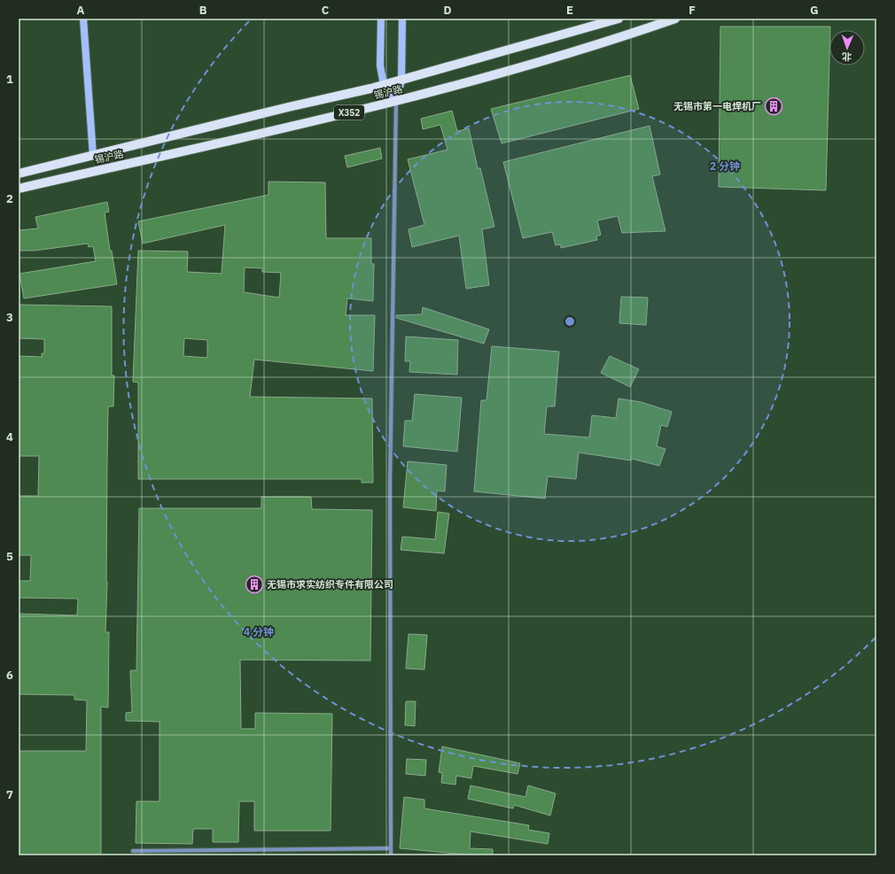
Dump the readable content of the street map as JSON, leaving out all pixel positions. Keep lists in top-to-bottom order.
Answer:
{
  "streets": {
    "main road": ["锡沪路", "X352"]
  },
  "places": {
    "building": ["无锡市第一电焊机厂", "无锡市求实纺织专件有限公司"]
  },
  "north": "bottom",
  "grid": {
    "columns": [
      "A",
      "B",
      "C",
      "D",
      "E",
      "F",
      "G"
    ],
    "rows": [
      "1",
      "2",
      "3",
      "4",
      "5",
      "6",
      "7"
    ]
  },
  "rings": ["2 分钟", "4 分钟"]
}
